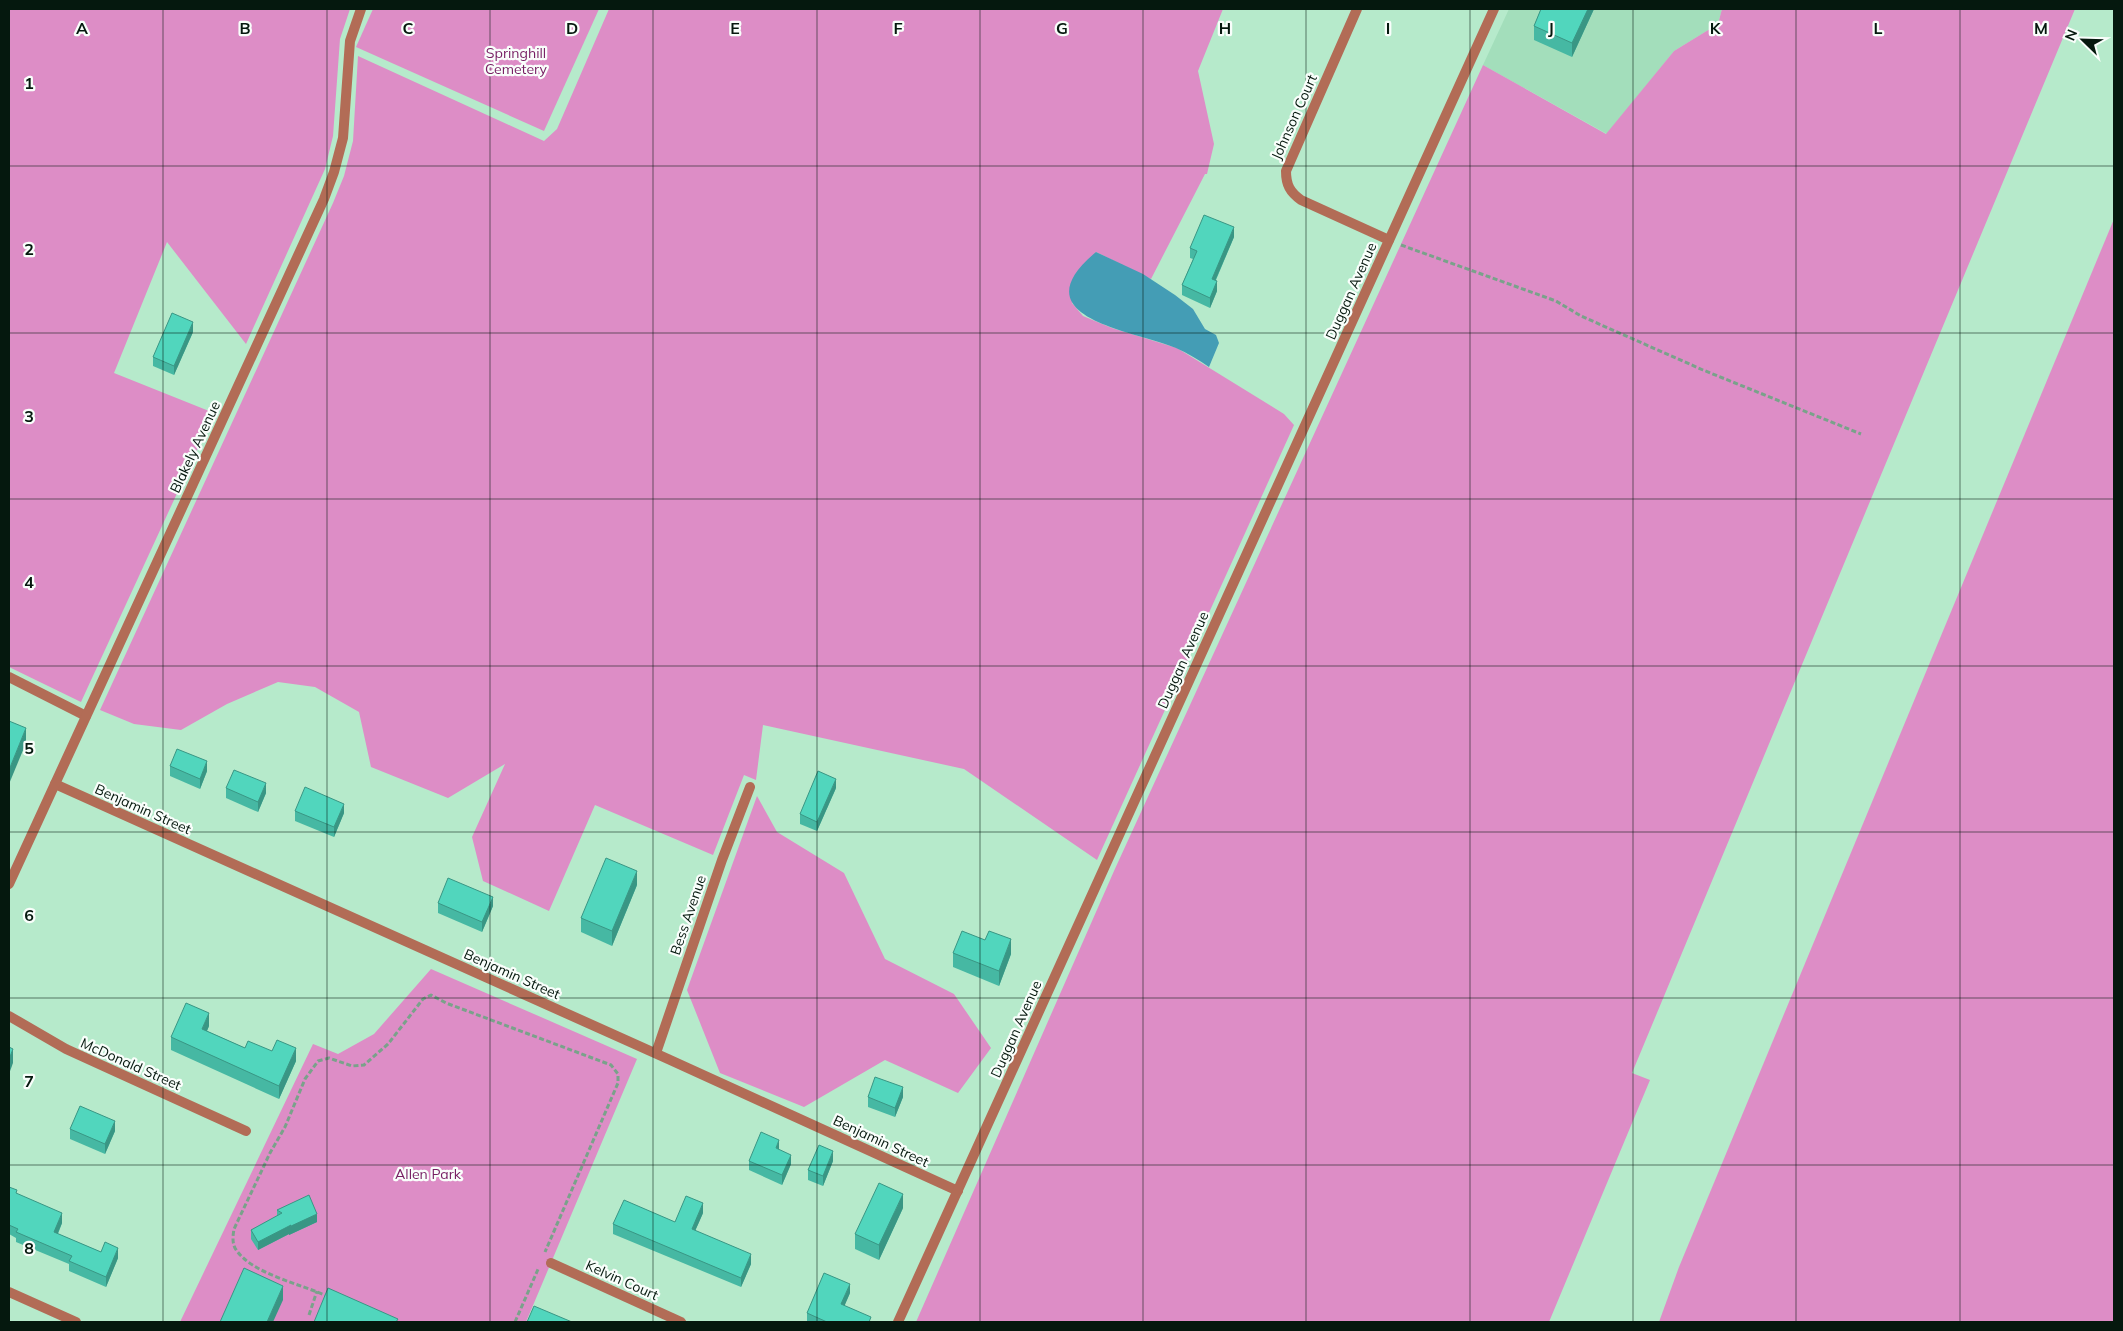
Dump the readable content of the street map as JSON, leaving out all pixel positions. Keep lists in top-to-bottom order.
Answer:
{
  "streets": {
    "street": [
      "Johnson Court",
      "Duggan Avenue",
      "Blakely Avenue",
      "Benjamin Street",
      "Bess Avenue",
      "McDonald Street",
      "Kelvin Court"
    ]
  },
  "crossings": [
    ["Johnson Court", "Duggan Avenue"],
    ["Duggan Avenue", "Benjamin Street"],
    ["Blakely Avenue", "Benjamin Street"],
    ["Benjamin Street", "Bess Avenue"]
  ],
  "parks": ["Springhill Cemetery", "Allen Park"],
  "north": "top left",
  "grid": {
    "columns": [
      "A",
      "B",
      "C",
      "D",
      "E",
      "F",
      "G",
      "H",
      "I",
      "J",
      "K",
      "L",
      "M"
    ],
    "rows": [
      "1",
      "2",
      "3",
      "4",
      "5",
      "6",
      "7",
      "8"
    ]
  }
}
